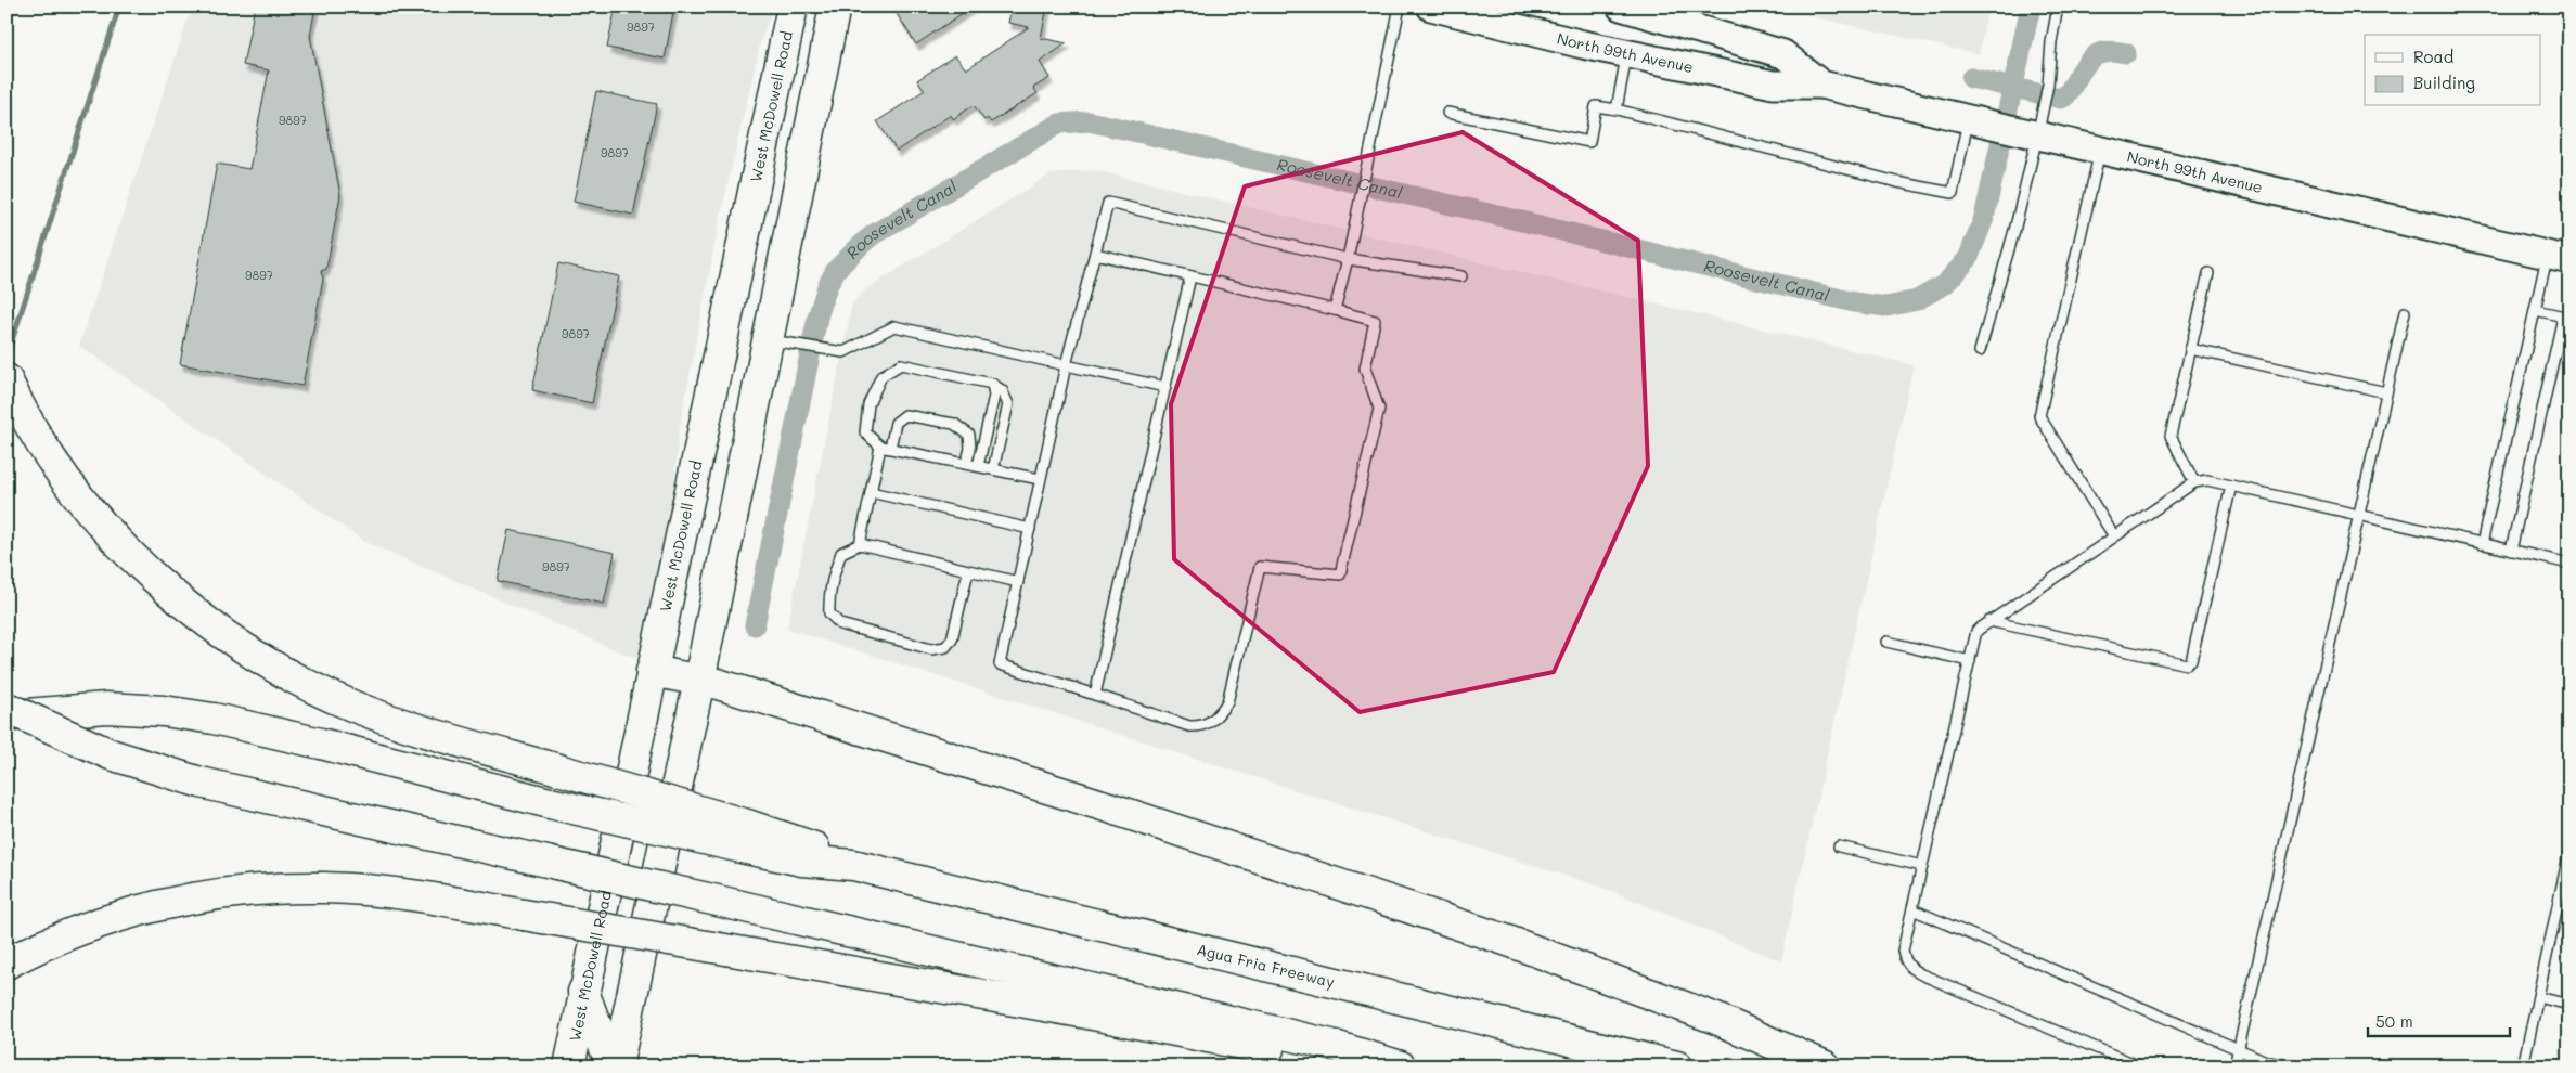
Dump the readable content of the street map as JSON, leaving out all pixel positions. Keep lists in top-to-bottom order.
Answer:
{
  "streets": {
    "main road": ["North 99th Avenue", "West McDowell Road", "Agua Fria Freeway"]
  },
  "water": ["Roosevelt Canal"],
  "house_numbers": [
    "9897",
    "9897",
    "9897",
    "9897",
    "9897",
    "9897"
  ],
  "legend": ["Road", "Building"],
  "scale_bar": "50 m"
}
